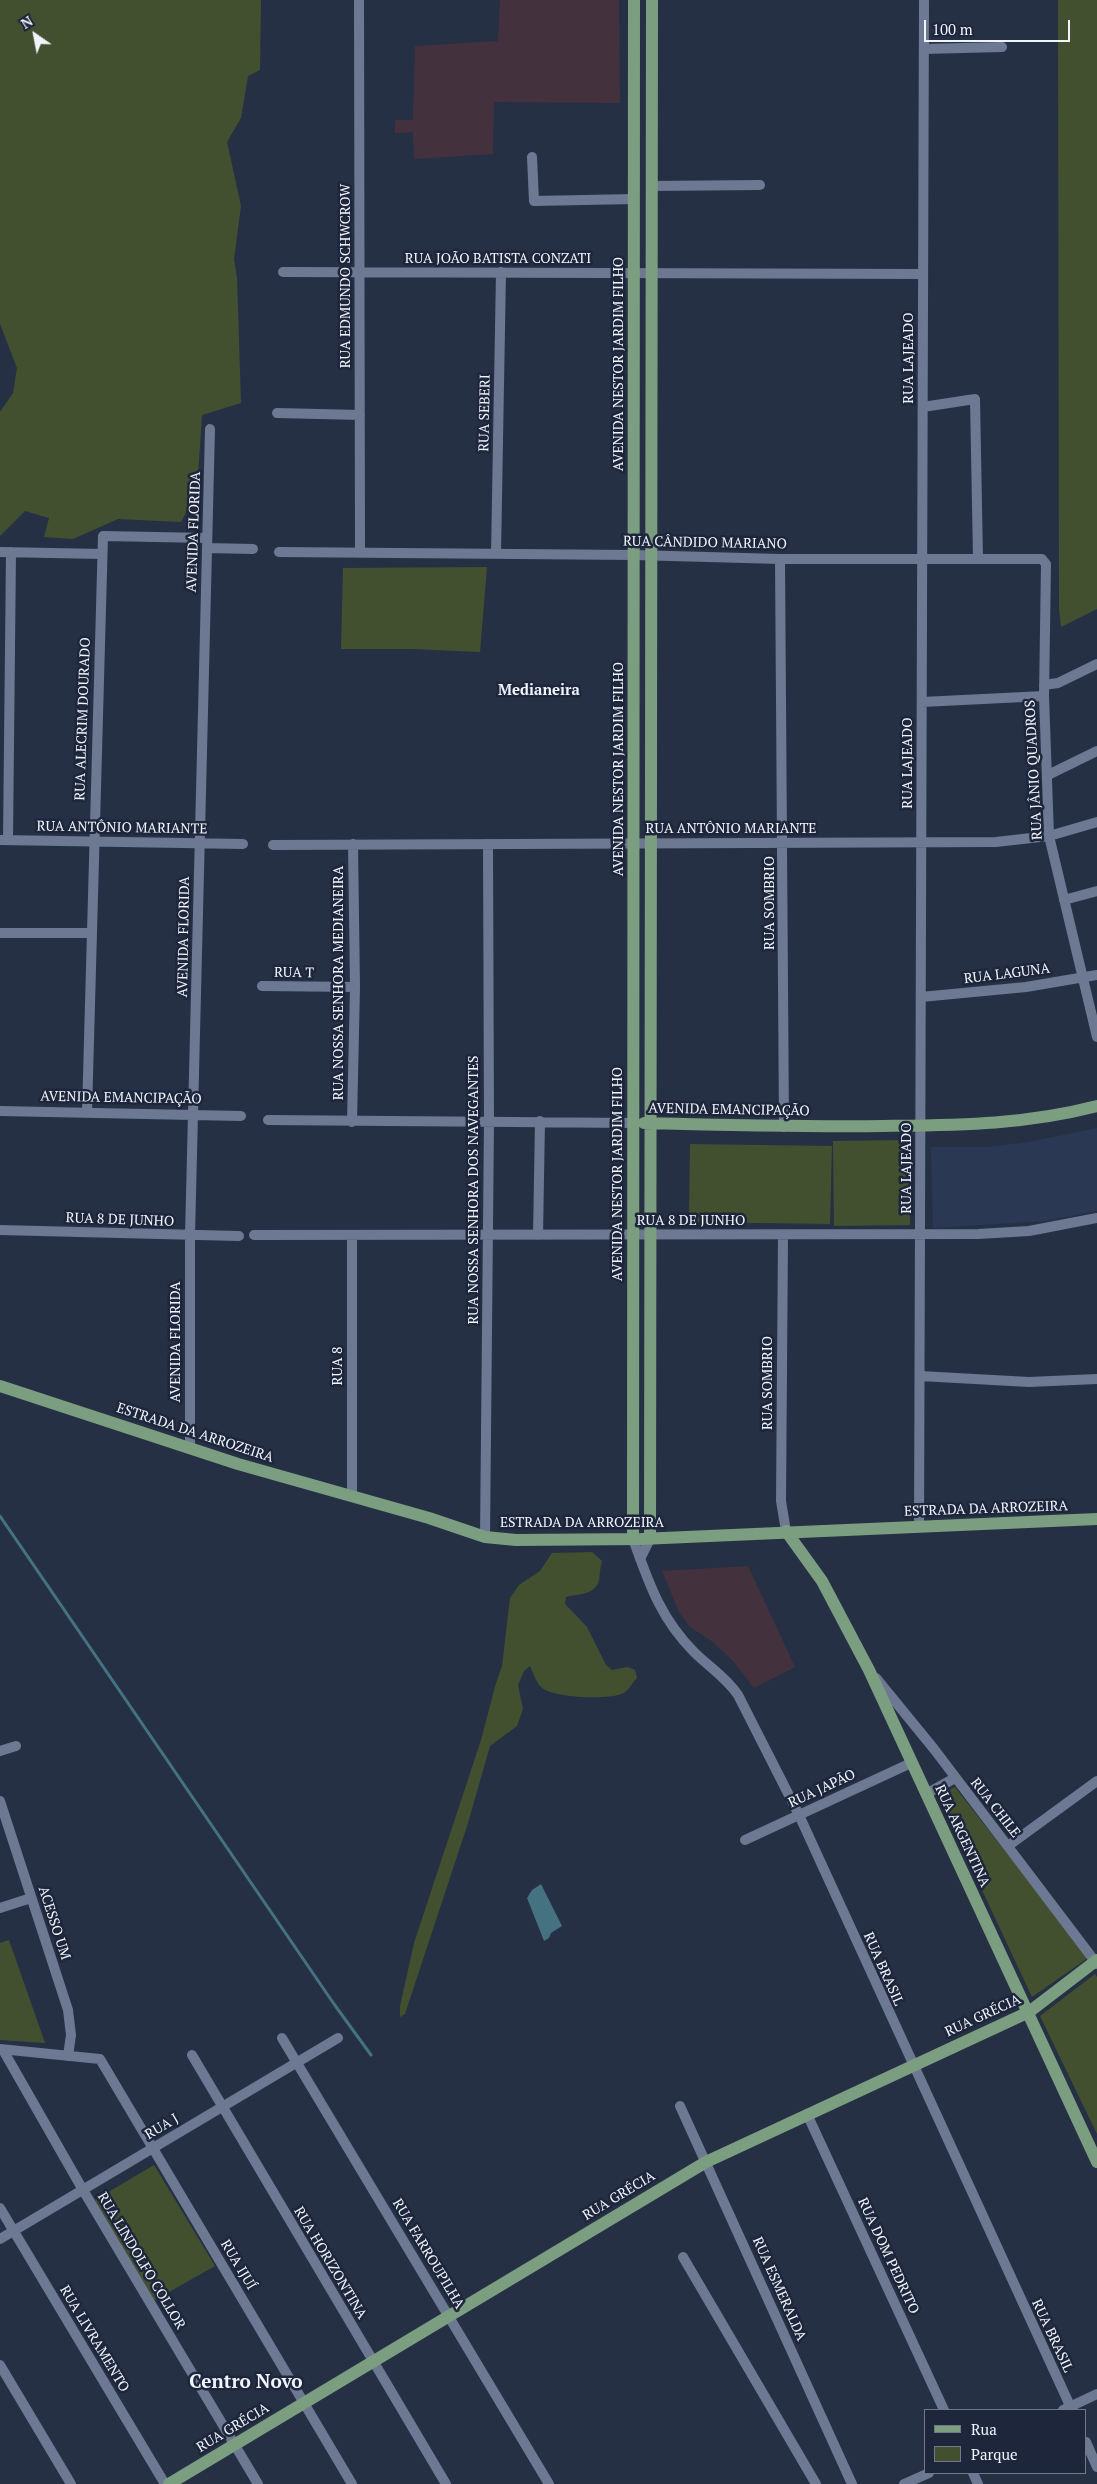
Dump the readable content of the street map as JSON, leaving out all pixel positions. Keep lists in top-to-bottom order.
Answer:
{
  "streets": {
    "main road": [
      "AVENIDA NESTOR JARDIM FILHO",
      "AVENIDA EMANCIPAÇÃO",
      "ESTRADA DA ARROZEIRA",
      "RUA ARGENTINA",
      "RUA GRÉCIA"
    ],
    "street": [
      "RUA JOÃO BATISTA CONZATI",
      "RUA EDMUNDO SCHWCROW",
      "RUA LAJEADO",
      "RUA SEBERI",
      "AVENIDA FLORIDA",
      "RUA CÂNDIDO MARIANO",
      "RUA ALECRIM DOURADO",
      "RUA JÂNIO QUADROS",
      "RUA ANTÔNIO MARIANTE",
      "RUA SOMBRIO",
      "RUA T",
      "RUA LAGUNA",
      "RUA NOSSA SENHORA MEDIANEIRA",
      "RUA NOSSA SENHORA DOS NAVEGANTES",
      "RUA 8 DE JUNHO",
      "RUA 8",
      "RUA JAPÃO",
      "RUA CHILE",
      "ACESSO UM",
      "RUA BRASIL",
      "RUA J",
      "RUA FARROUPILHA",
      "RUA DOM PEDRITO",
      "RUA LINDOLFO COLLOR",
      "RUA HORIZONTINA",
      "RUA IJUÍ",
      "RUA ESMERALDA",
      "RUA LIVRAMENTO"
    ]
  },
  "crossings": [
    ["RUA JOÃO BATISTA CONZATI", "RUA EDMUNDO SCHWCROW"],
    ["RUA JOÃO BATISTA CONZATI", "RUA LAJEADO"],
    ["RUA JOÃO BATISTA CONZATI", "AVENIDA NESTOR JARDIM FILHO"],
    ["RUA JOÃO BATISTA CONZATI", "RUA SEBERI"],
    ["RUA EDMUNDO SCHWCROW", "RUA CÂNDIDO MARIANO"],
    ["RUA LAJEADO", "RUA CÂNDIDO MARIANO"],
    ["RUA LAJEADO", "RUA ANTÔNIO MARIANTE"],
    ["RUA LAJEADO", "RUA LAGUNA"],
    ["RUA LAJEADO", "AVENIDA EMANCIPAÇÃO"],
    ["RUA LAJEADO", "RUA 8 DE JUNHO"],
    ["RUA LAJEADO", "ESTRADA DA ARROZEIRA"],
    ["AVENIDA NESTOR JARDIM FILHO", "RUA CÂNDIDO MARIANO"],
    ["AVENIDA NESTOR JARDIM FILHO", "RUA ANTÔNIO MARIANTE"],
    ["AVENIDA NESTOR JARDIM FILHO", "AVENIDA EMANCIPAÇÃO"],
    ["AVENIDA NESTOR JARDIM FILHO", "RUA 8 DE JUNHO"],
    ["AVENIDA NESTOR JARDIM FILHO", "ESTRADA DA ARROZEIRA"],
    ["AVENIDA NESTOR JARDIM FILHO", "RUA BRASIL"],
    ["RUA SEBERI", "RUA CÂNDIDO MARIANO"],
    ["AVENIDA FLORIDA", "RUA ALECRIM DOURADO"],
    ["AVENIDA FLORIDA", "RUA ANTÔNIO MARIANTE"],
    ["AVENIDA FLORIDA", "AVENIDA EMANCIPAÇÃO"],
    ["AVENIDA FLORIDA", "RUA 8 DE JUNHO"],
    ["AVENIDA FLORIDA", "ESTRADA DA ARROZEIRA"],
    ["RUA CÂNDIDO MARIANO", "RUA JÂNIO QUADROS"],
    ["RUA CÂNDIDO MARIANO", "RUA SOMBRIO"],
    ["RUA ALECRIM DOURADO", "RUA ANTÔNIO MARIANTE"],
    ["RUA ALECRIM DOURADO", "AVENIDA EMANCIPAÇÃO"],
    ["RUA JÂNIO QUADROS", "RUA ANTÔNIO MARIANTE"],
    ["RUA JÂNIO QUADROS", "RUA LAGUNA"],
    ["RUA ANTÔNIO MARIANTE", "RUA SOMBRIO"],
    ["RUA ANTÔNIO MARIANTE", "RUA NOSSA SENHORA MEDIANEIRA"],
    ["RUA ANTÔNIO MARIANTE", "RUA NOSSA SENHORA DOS NAVEGANTES"],
    ["RUA SOMBRIO", "AVENIDA EMANCIPAÇÃO"],
    ["RUA SOMBRIO", "RUA 8 DE JUNHO"],
    ["RUA SOMBRIO", "ESTRADA DA ARROZEIRA"],
    ["RUA SOMBRIO", "RUA ARGENTINA"],
    ["RUA T", "RUA NOSSA SENHORA MEDIANEIRA"],
    ["RUA NOSSA SENHORA MEDIANEIRA", "AVENIDA EMANCIPAÇÃO"],
    ["AVENIDA EMANCIPAÇÃO", "RUA NOSSA SENHORA DOS NAVEGANTES"],
    ["RUA NOSSA SENHORA DOS NAVEGANTES", "RUA 8 DE JUNHO"],
    ["RUA NOSSA SENHORA DOS NAVEGANTES", "ESTRADA DA ARROZEIRA"],
    ["RUA 8 DE JUNHO", "RUA 8"],
    ["RUA 8", "ESTRADA DA ARROZEIRA"],
    ["ESTRADA DA ARROZEIRA", "RUA ARGENTINA"],
    ["ESTRADA DA ARROZEIRA", "RUA BRASIL"],
    ["RUA JAPÃO", "RUA ARGENTINA"],
    ["RUA JAPÃO", "RUA BRASIL"],
    ["RUA CHILE", "RUA ARGENTINA"],
    ["RUA CHILE", "RUA GRÉCIA"],
    ["RUA ARGENTINA", "RUA GRÉCIA"],
    ["ACESSO UM", "RUA IJUÍ"],
    ["RUA BRASIL", "RUA GRÉCIA"],
    ["RUA GRÉCIA", "RUA FARROUPILHA"],
    ["RUA GRÉCIA", "RUA DOM PEDRITO"],
    ["RUA GRÉCIA", "RUA LINDOLFO COLLOR"],
    ["RUA GRÉCIA", "RUA HORIZONTINA"],
    ["RUA GRÉCIA", "RUA IJUÍ"],
    ["RUA GRÉCIA", "RUA ESMERALDA"],
    ["RUA J", "RUA FARROUPILHA"],
    ["RUA J", "RUA LINDOLFO COLLOR"],
    ["RUA J", "RUA HORIZONTINA"],
    ["RUA J", "RUA IJUÍ"],
    ["RUA J", "RUA LIVRAMENTO"]
  ],
  "districts": ["Medianeira", "Centro Novo"],
  "legend": ["Rua", "Parque"],
  "scale_bar": "100 m",
  "north": "top left"
}
